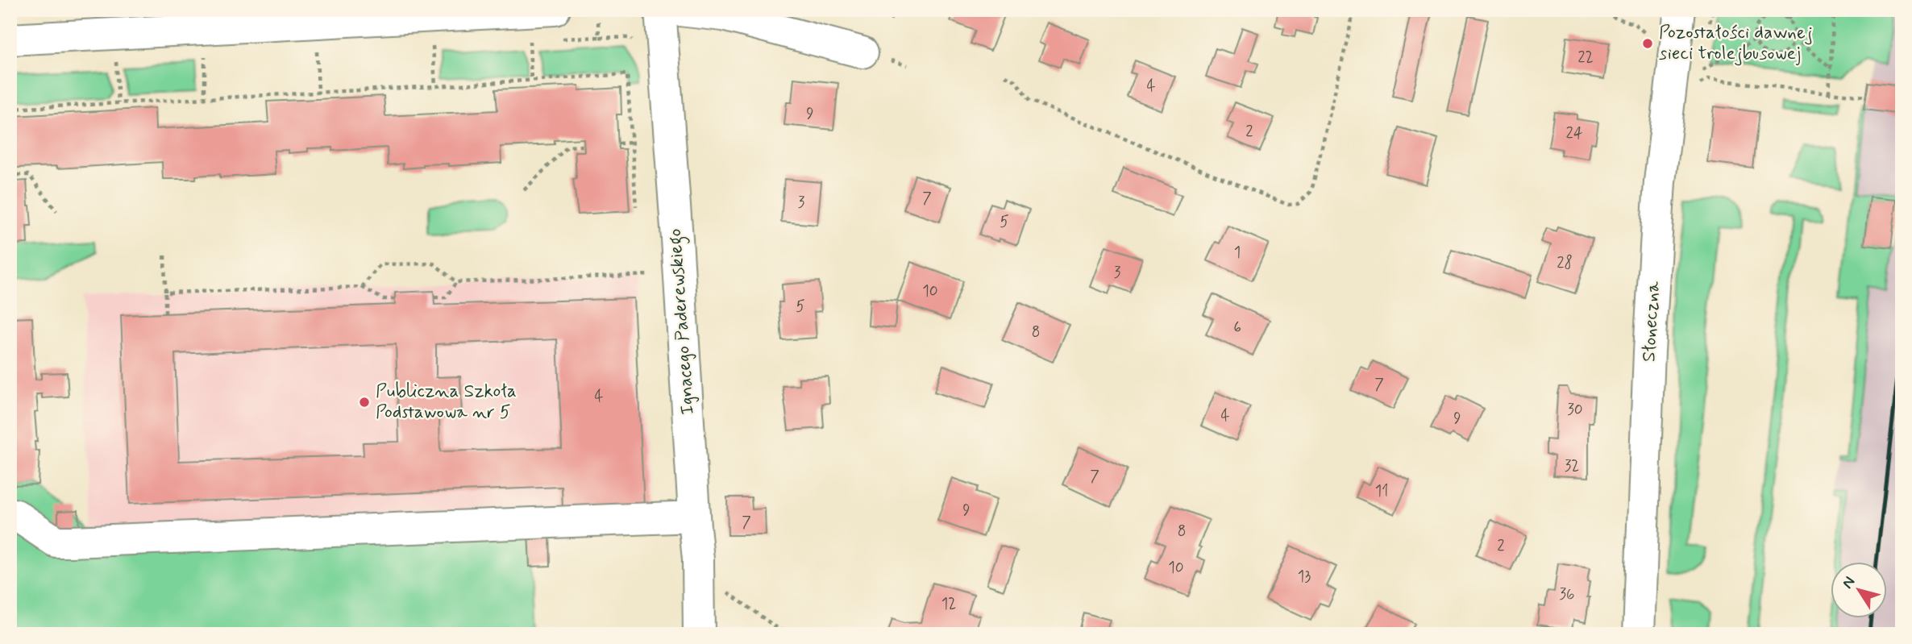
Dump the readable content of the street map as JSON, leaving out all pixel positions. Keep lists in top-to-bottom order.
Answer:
{
  "streets": {
    "street": ["Ignacego Paderewskiego", "Słoneczna"]
  },
  "places": ["Pozostałości dawnej sieci trolejbusowej", "Publiczna Szkoła Podstawowa nr 5"],
  "house_numbers": [
    "22",
    "4",
    "9",
    "2",
    "24",
    "7",
    "3",
    "5",
    "1",
    "28",
    "3",
    "10",
    "5",
    "6",
    "8",
    "7",
    "4",
    "30",
    "4",
    "9",
    "32",
    "7",
    "11",
    "9",
    "7",
    "8",
    "2",
    "10",
    "13",
    "36",
    "12"
  ],
  "north": "top left"
}
